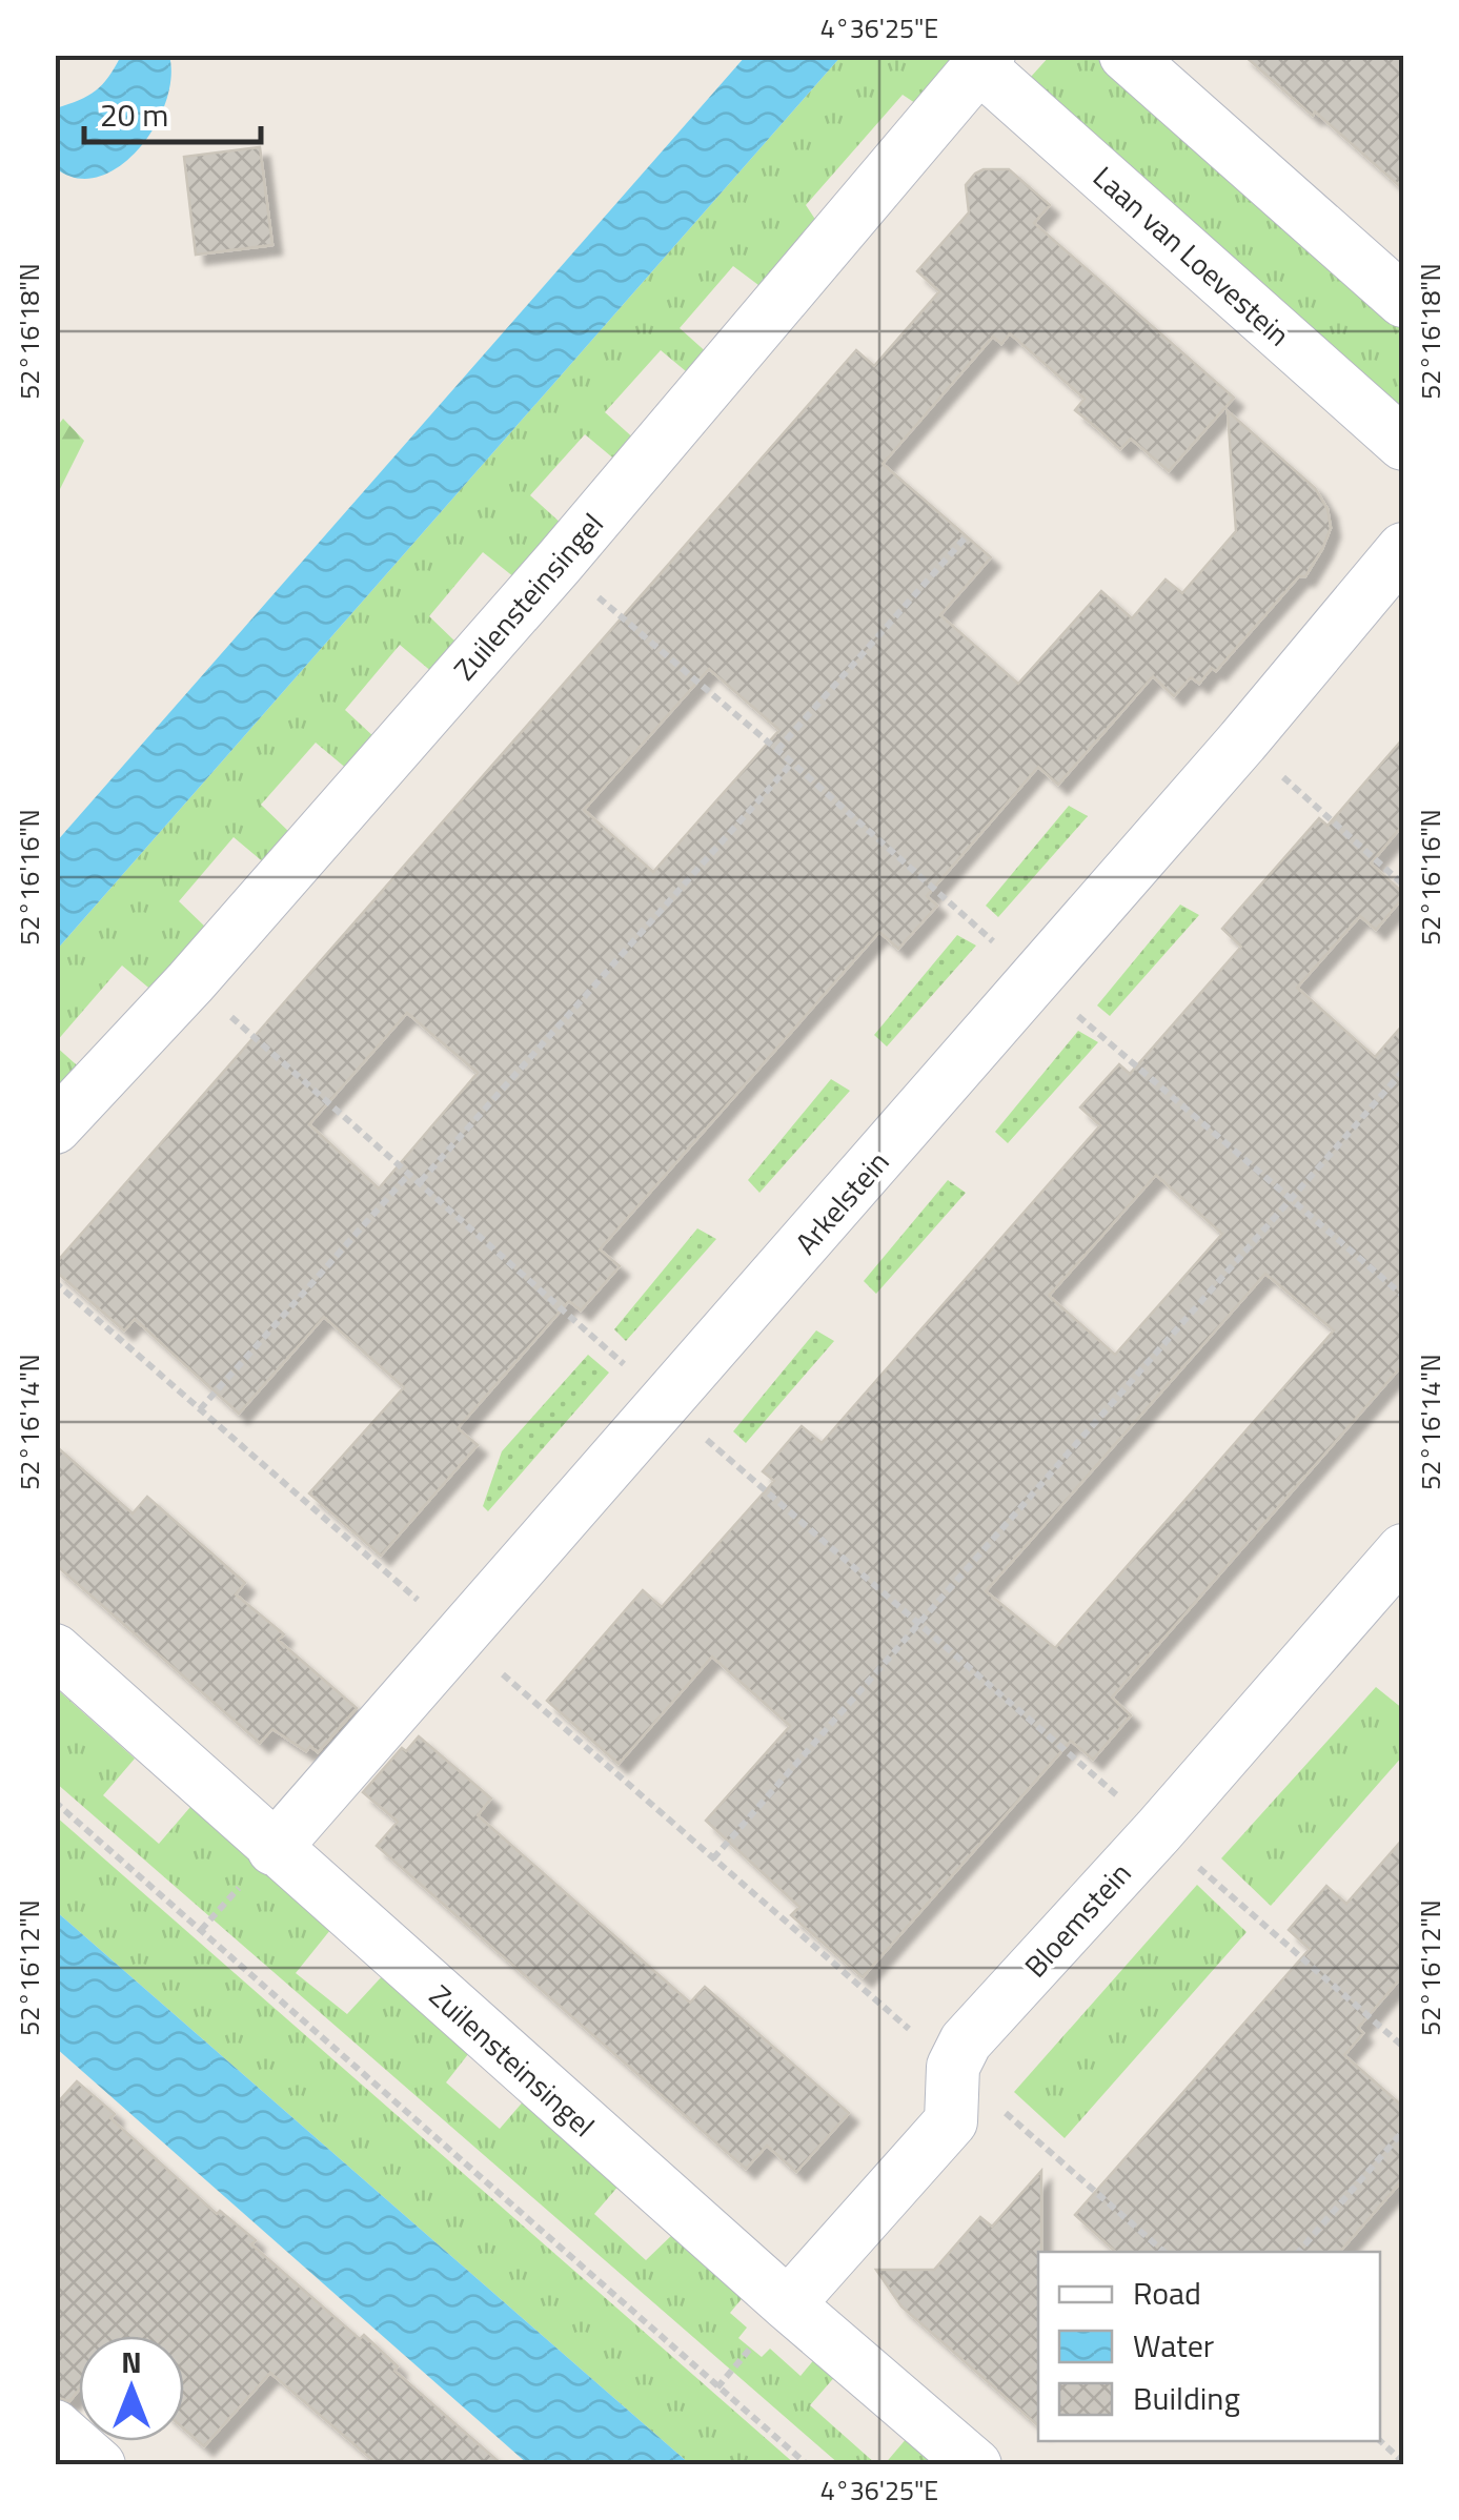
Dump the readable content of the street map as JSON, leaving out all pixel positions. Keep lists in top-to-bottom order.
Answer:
{
  "streets": {
    "street": [
      "Laan van Loevestein",
      "Zuilensteinsingel",
      "Arkelstein",
      "Bloemstein"
    ]
  },
  "crossings": [
    ["Laan van Loevestein", "Zuilensteinsingel"],
    ["Zuilensteinsingel", "Arkelstein"]
  ],
  "legend": ["Road", "Water", "Building"],
  "scale_bar": "20 m",
  "north": "top",
  "coordinates": [
    "4°36'25\"E",
    "52°16'18\"N",
    "52°16'16\"N",
    "52°16'14\"N",
    "52°16'12\"N"
  ]
}
